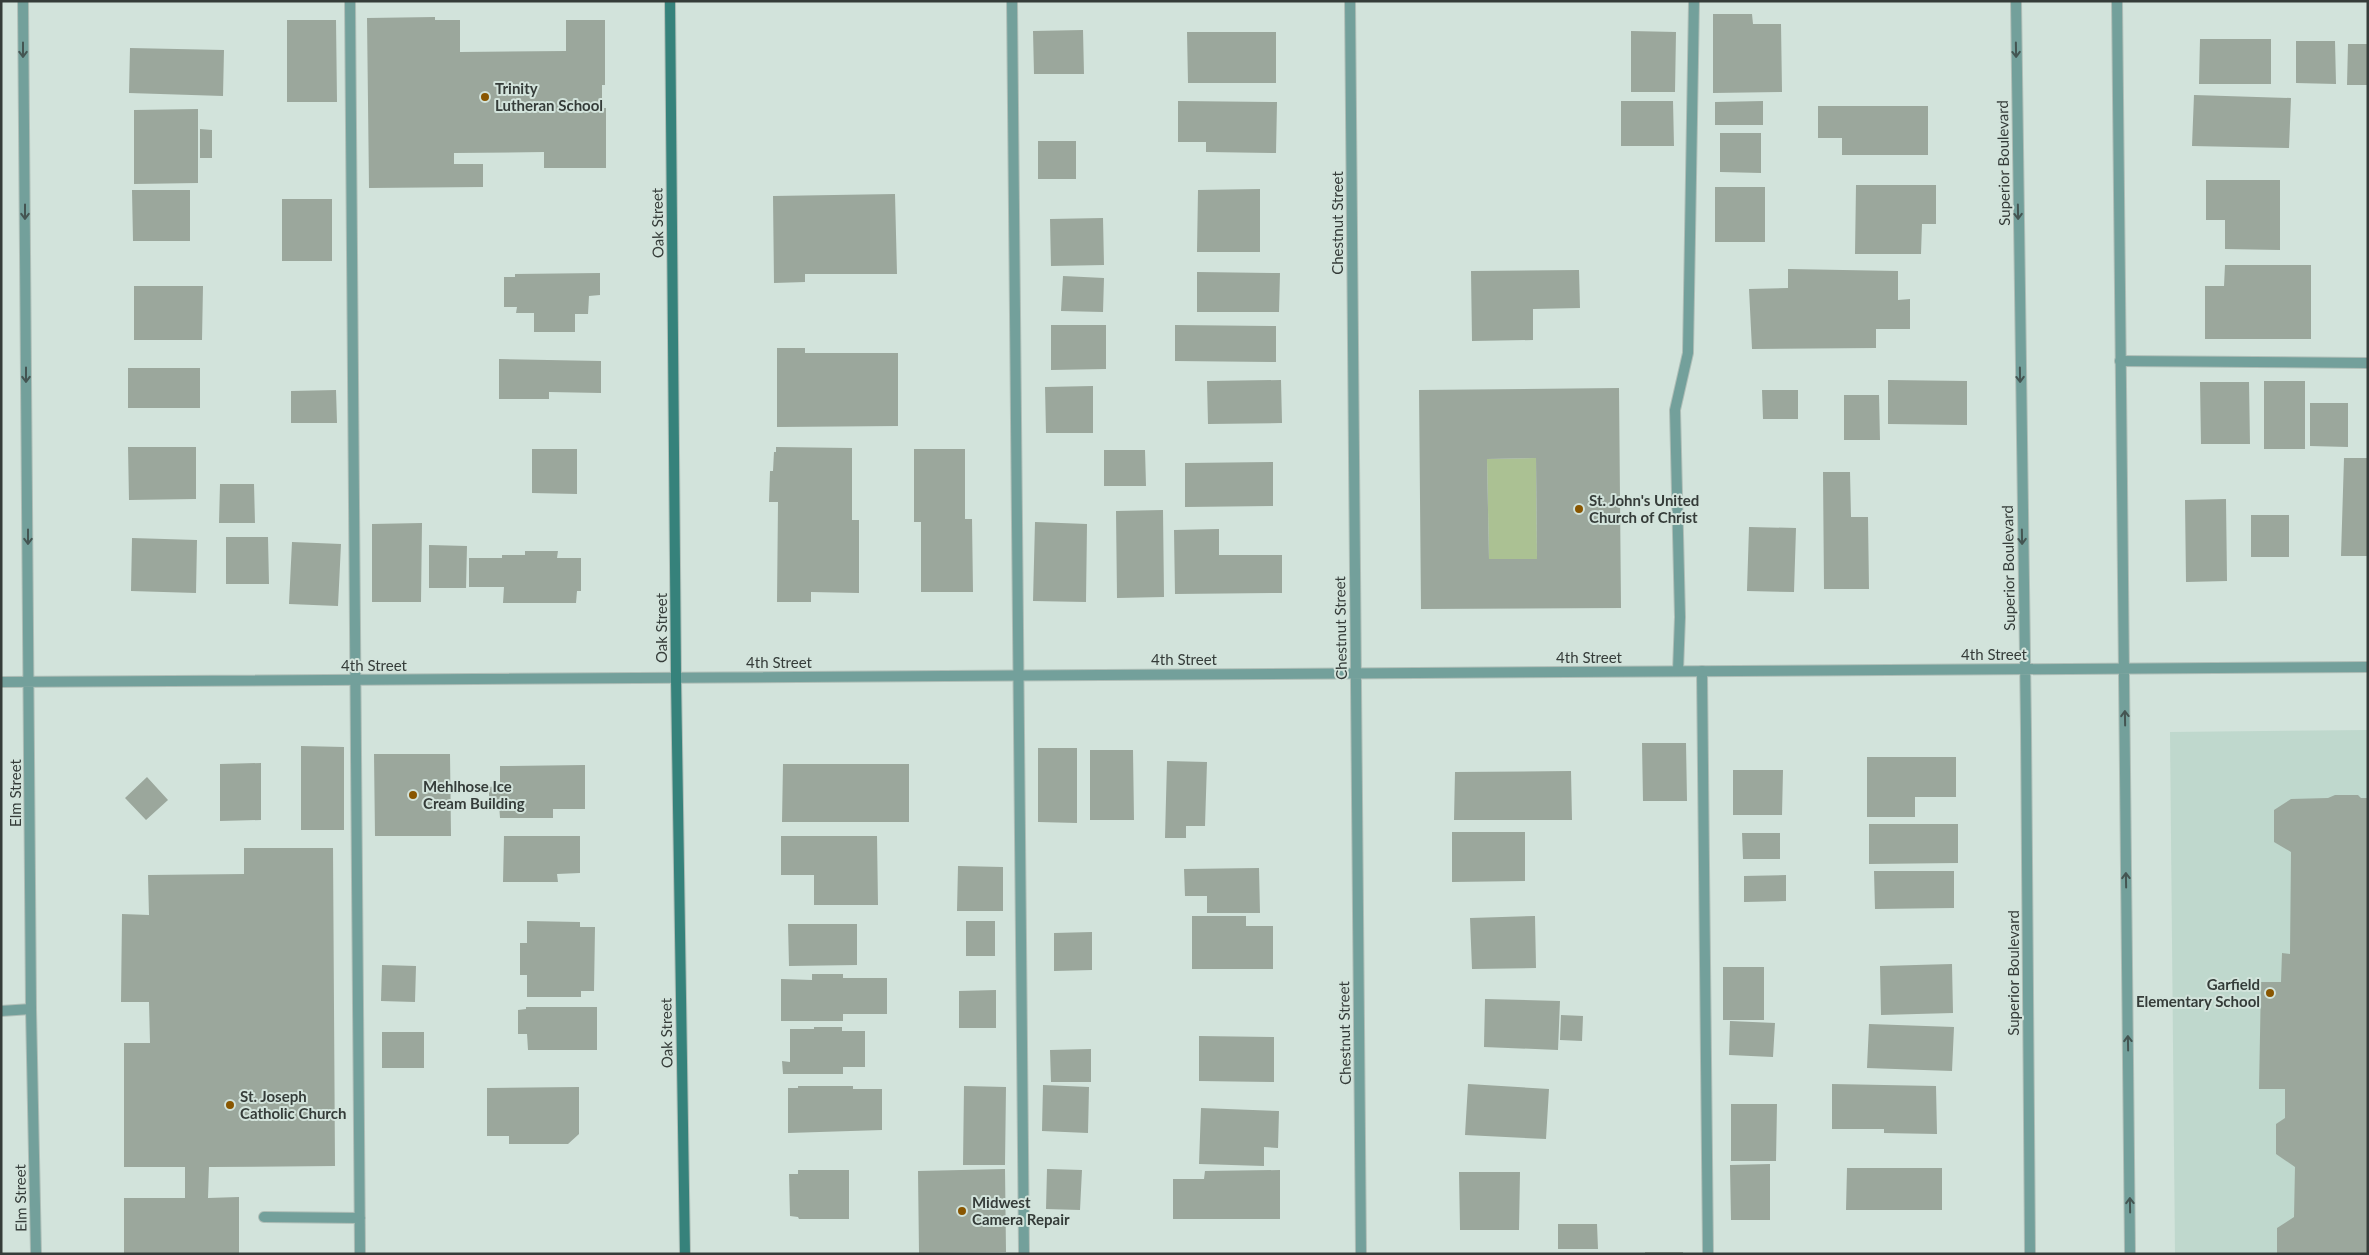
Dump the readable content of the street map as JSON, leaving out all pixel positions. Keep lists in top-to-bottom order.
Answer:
{
  "streets": {
    "street": [
      "Superior Boulevard",
      "Oak Street",
      "Chestnut Street",
      "4th Street",
      "Elm Street"
    ]
  },
  "crossings": [
    ["Superior Boulevard", "4th Street"],
    ["Oak Street", "4th Street"],
    ["Chestnut Street", "4th Street"],
    ["4th Street", "Elm Street"]
  ],
  "one_way": ["Superior Boulevard", "Elm Street"],
  "places": [
    "Trinity Lutheran School",
    "St. John's United Church of Christ",
    "Mehlhose Ice Cream Building",
    "Garfield Elementary School",
    "St. Joseph Catholic Church",
    "Midwest Camera Repair"
  ]
}
